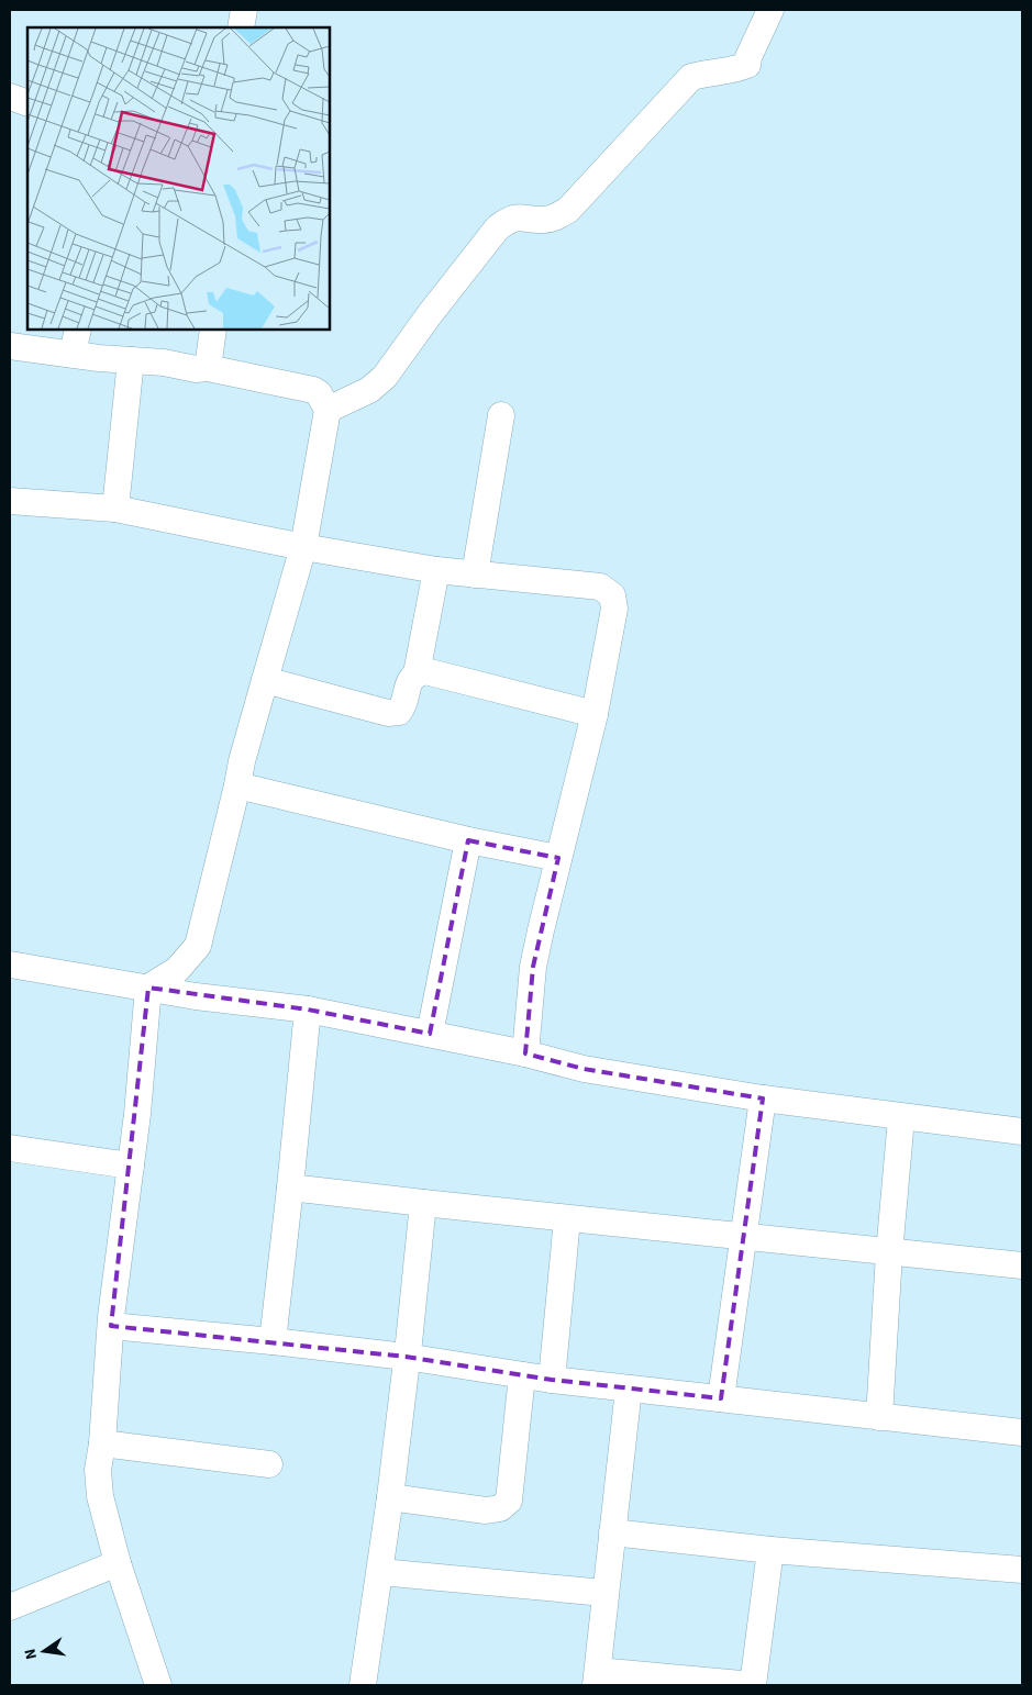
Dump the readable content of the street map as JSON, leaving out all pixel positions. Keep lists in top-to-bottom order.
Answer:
{
  "north": "left"
}
